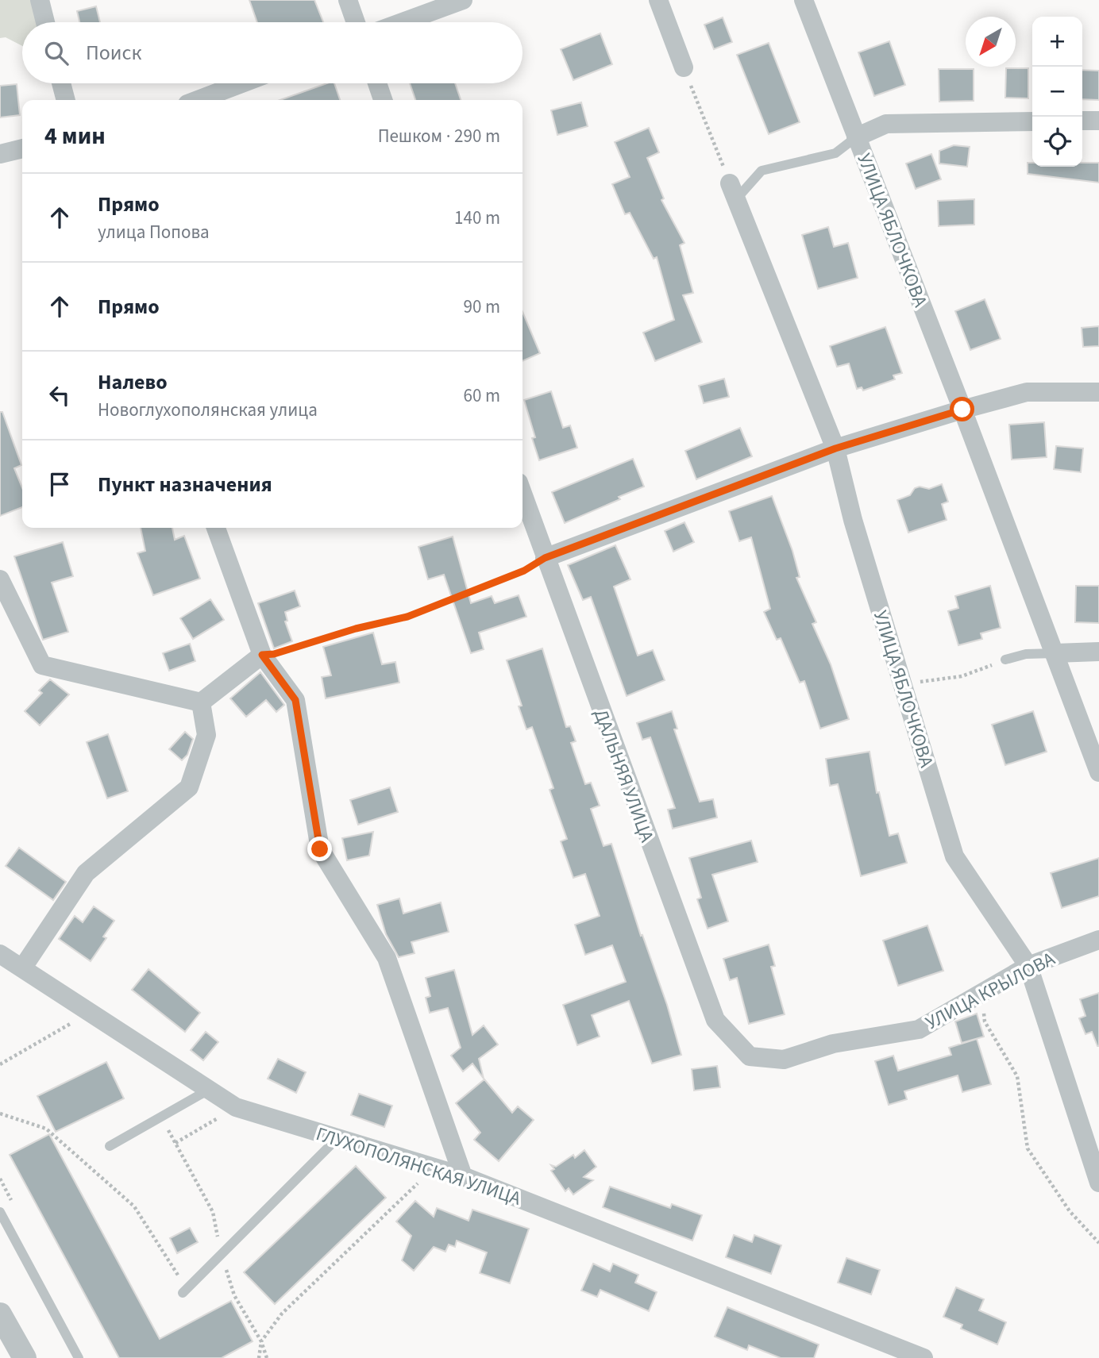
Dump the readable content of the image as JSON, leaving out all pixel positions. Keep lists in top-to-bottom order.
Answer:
{
  "streets": {
    "street": [
      "УЛИЦА ЯБЛОЧКОВА",
      "ДАЛЬНЯЯ УЛИЦА",
      "УЛИЦА КРЫЛОВА",
      "ГЛУХОПОЛЯНСКАЯ УЛИЦА"
    ]
  },
  "crossings": [
    ["УЛИЦА ЯБЛОЧКОВА", "УЛИЦА КРЫЛОВА"],
    ["ДАЛЬНЯЯ УЛИЦА", "УЛИЦА КРЫЛОВА"]
  ],
  "north": "bottom left",
  "page": {
    "map_buttons": ["+", "−"],
    "search": "Поиск",
    "heading": ["4 мин", "Пешком · 290 m"],
    "list": [
      ["Прямо", "улица Попова", "140 m"],
      ["Прямо", "90 m"],
      ["Налево", "Новоглухополянская улица", "60 m"],
      "Пункт назначения"
    ]
  }
}
